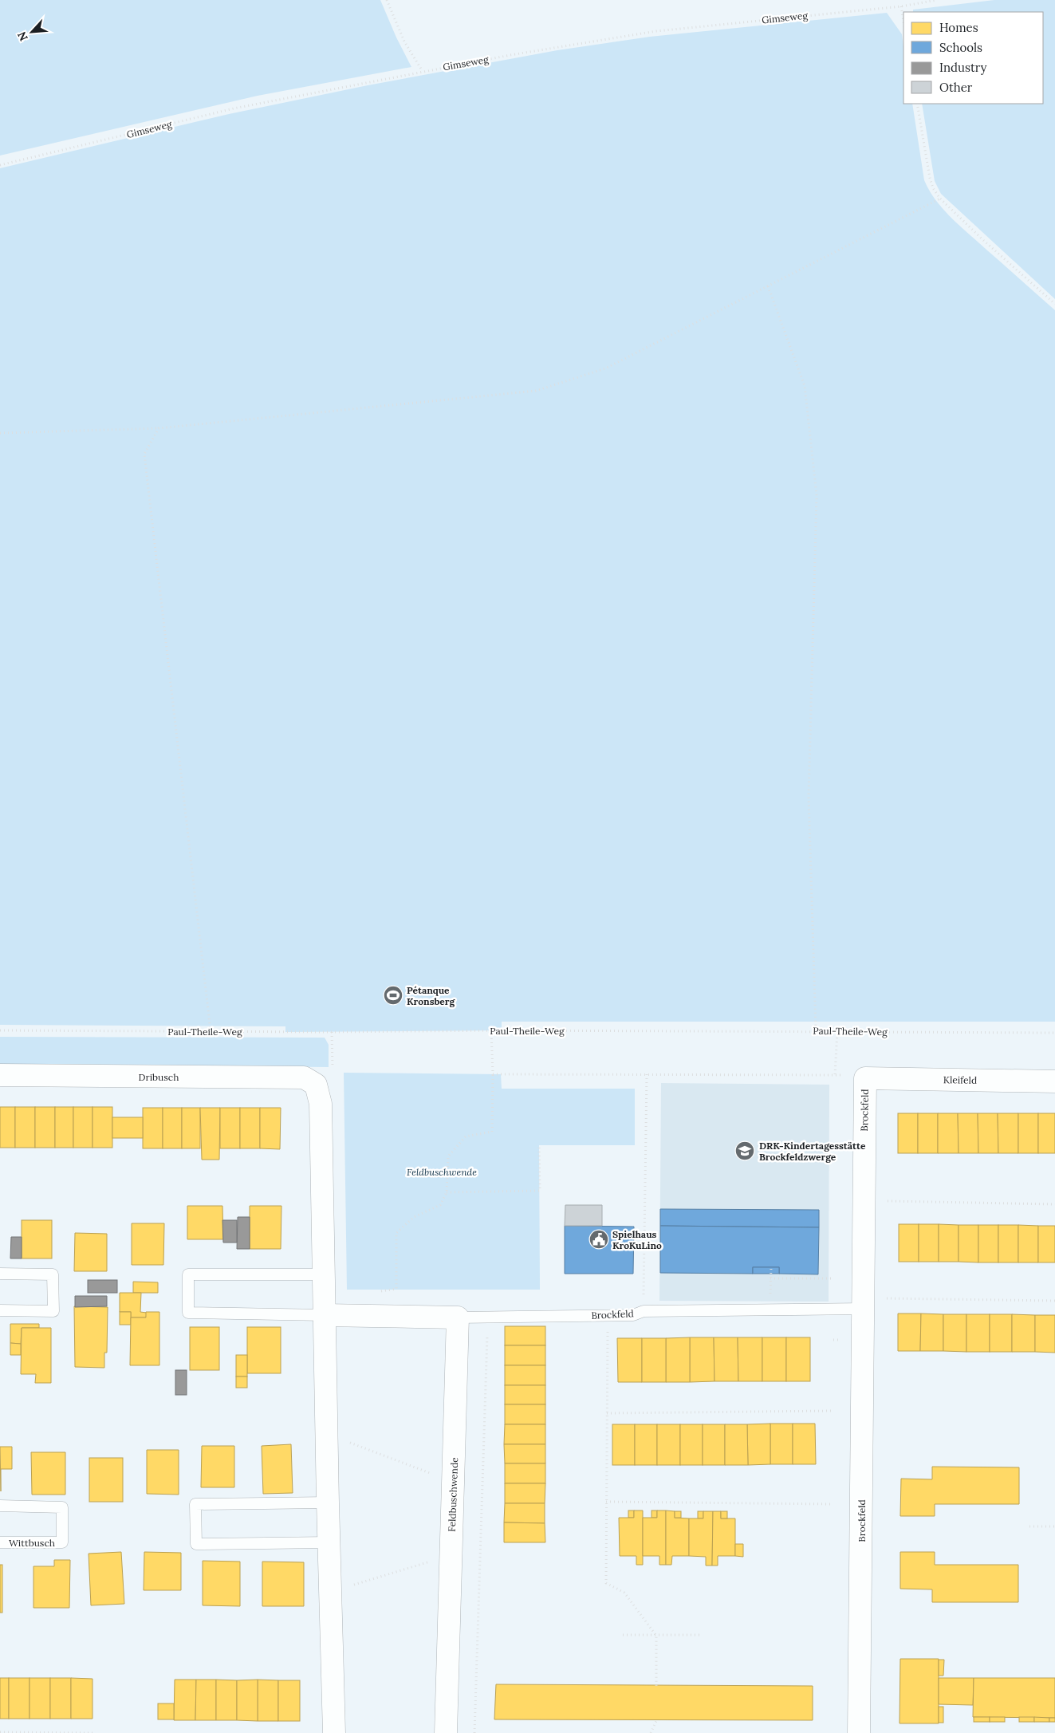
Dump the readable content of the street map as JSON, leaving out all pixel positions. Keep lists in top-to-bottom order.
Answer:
{
  "streets": {
    "street": [
      "Dribusch",
      "Kleifeld",
      "Brockfeld",
      "Feldbuschwende"
    ],
    "lane": ["Wittbusch"],
    "path": ["Gimseweg", "Paul-Theile-Weg"]
  },
  "crossings": [
    ["Kleifeld", "Brockfeld"],
    ["Brockfeld", "Feldbuschwende"]
  ],
  "parks": ["Feldbuschwende"],
  "places": {
    "sports": ["Pétanque Kronsberg"],
    "school or university": ["DRK-Kindertagesstätte Brockfeldzwerge"],
    "public building": ["Spielhaus KroKuLino"]
  },
  "legend": [
    "Homes",
    "Schools",
    "Industry",
    "Other"
  ],
  "north": "bottom left"
}
